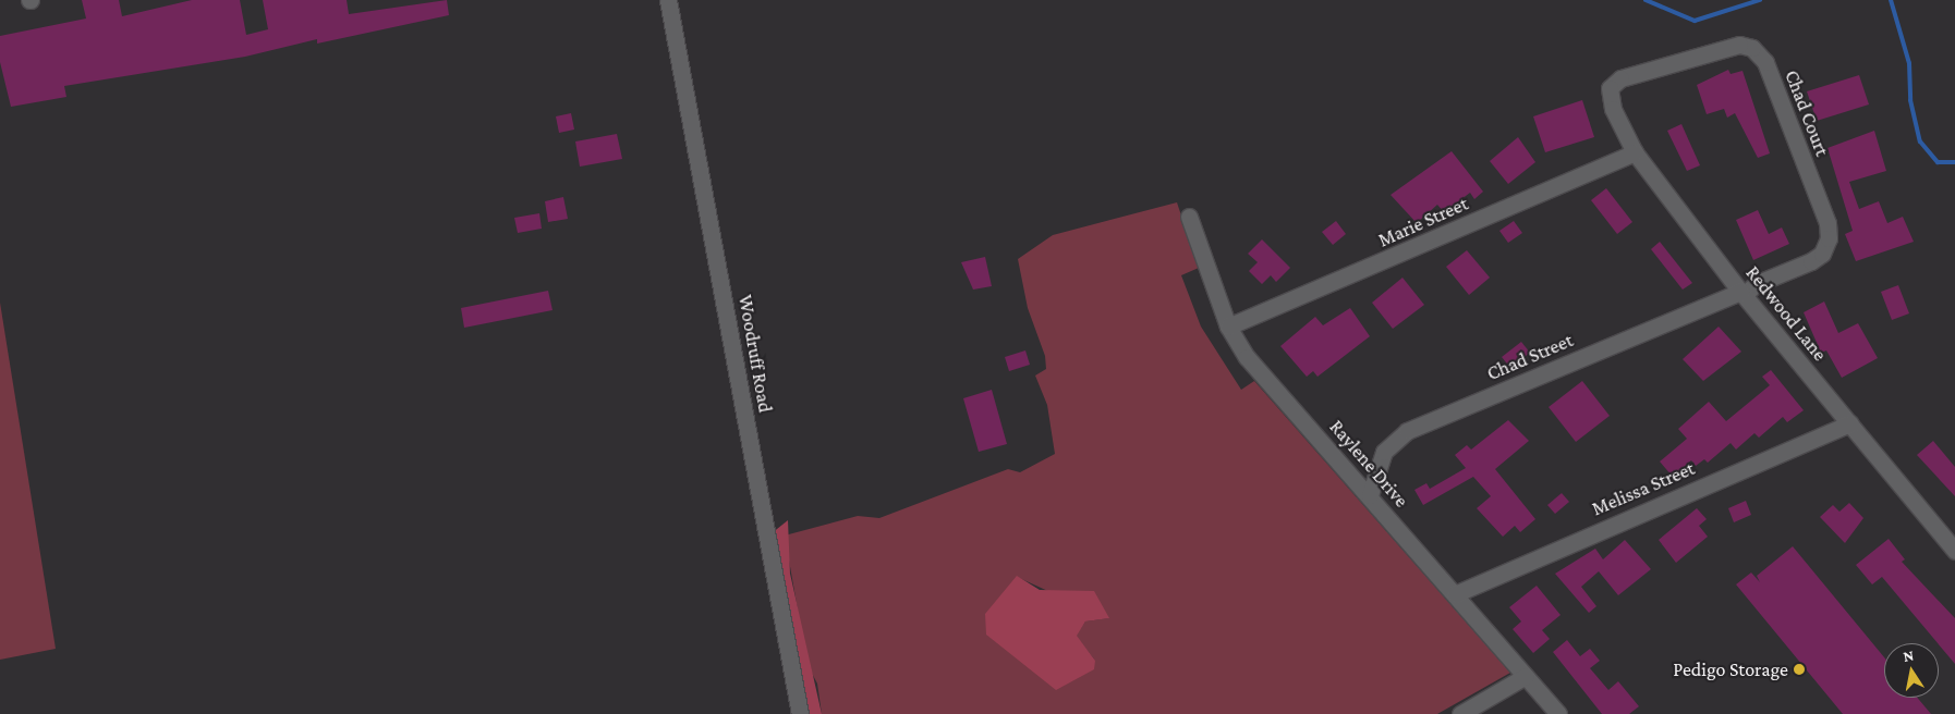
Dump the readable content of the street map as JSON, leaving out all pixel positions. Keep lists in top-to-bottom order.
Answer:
{
  "streets": {
    "street": [
      "Chad Court",
      "Marie Street",
      "Redwood Lane",
      "Woodruff Road",
      "Chad Street",
      "Raylene Drive",
      "Melissa Street"
    ]
  },
  "crossings": [
    ["Chad Court", "Redwood Lane"],
    ["Chad Court", "Chad Street"],
    ["Marie Street", "Redwood Lane"],
    ["Marie Street", "Raylene Drive"],
    ["Redwood Lane", "Chad Street"],
    ["Redwood Lane", "Melissa Street"],
    ["Chad Street", "Raylene Drive"],
    ["Raylene Drive", "Melissa Street"]
  ],
  "places": ["Pedigo Storage"],
  "north": "top"
}
